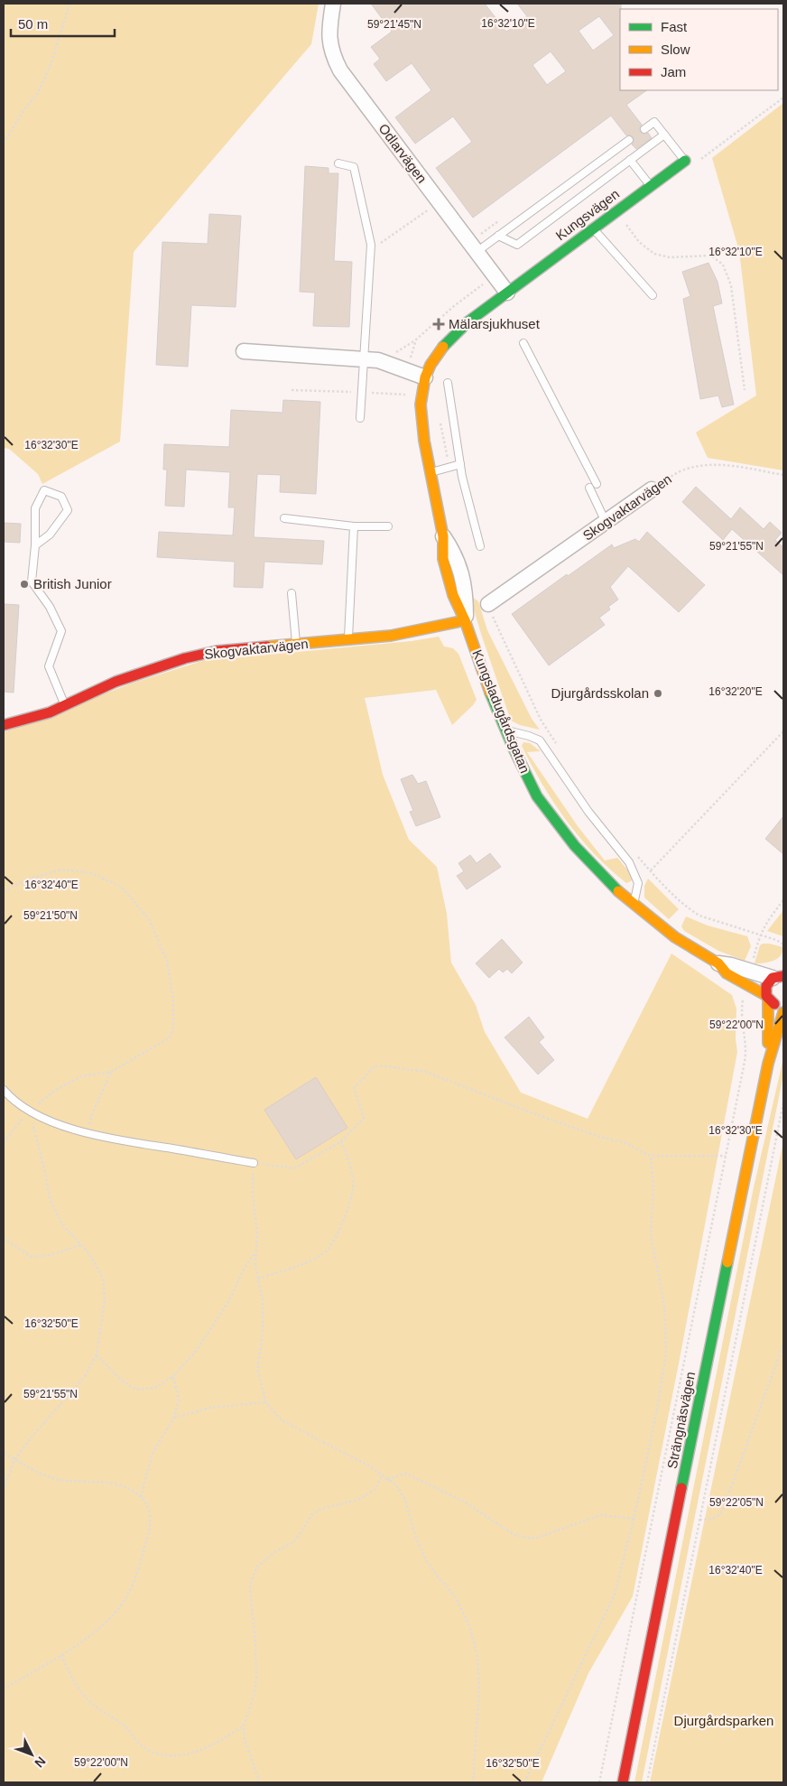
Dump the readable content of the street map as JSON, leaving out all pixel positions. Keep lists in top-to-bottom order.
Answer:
{
  "streets": {
    "street": [
      "Odlarvägen",
      "Kungsvägen",
      "Skogvaktarvägen",
      "Kungsladugårdsgatan",
      "Strängnäsvägen"
    ]
  },
  "crossings": [
    ["Odlarvägen", "Kungsvägen"],
    ["Odlarvägen", "Kungsladugårdsgatan"],
    ["Kungsvägen", "Kungsladugårdsgatan"],
    ["Skogvaktarvägen", "Kungsladugårdsgatan"],
    ["Kungsladugårdsgatan", "Strängnäsvägen"]
  ],
  "parks": ["Djurgårdsparken"],
  "places": {
    "health": ["Mälarsjukhuset"],
    "other": ["British Junior", "Djurgårdsskolan"]
  },
  "legend": ["Fast", "Slow", "Jam"],
  "scale_bar": "50 m",
  "north": "bottom right",
  "coordinates": [
    "16°32'10\"E",
    "59°21'45\"N",
    "16°32'30\"E",
    "59°21'55\"N",
    "16°32'20\"E",
    "16°32'40\"E",
    "59°21'50\"N",
    "59°22'00\"N",
    "16°32'50\"E",
    "59°22'05\"N"
  ]
}
